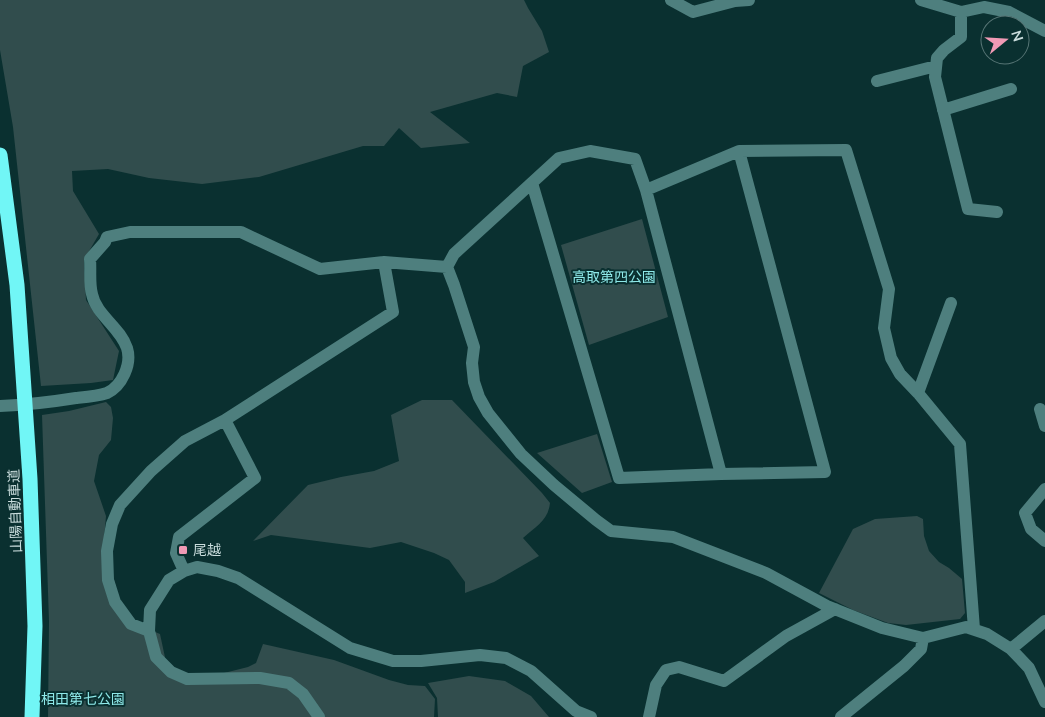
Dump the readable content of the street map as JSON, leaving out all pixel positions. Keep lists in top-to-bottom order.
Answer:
{
  "streets": {
    "highway": ["山陽自動車道"]
  },
  "parks": ["高取第四公園", "相田第七公園"],
  "places": {
    "transit": ["尾越"]
  },
  "north": "right"
}
